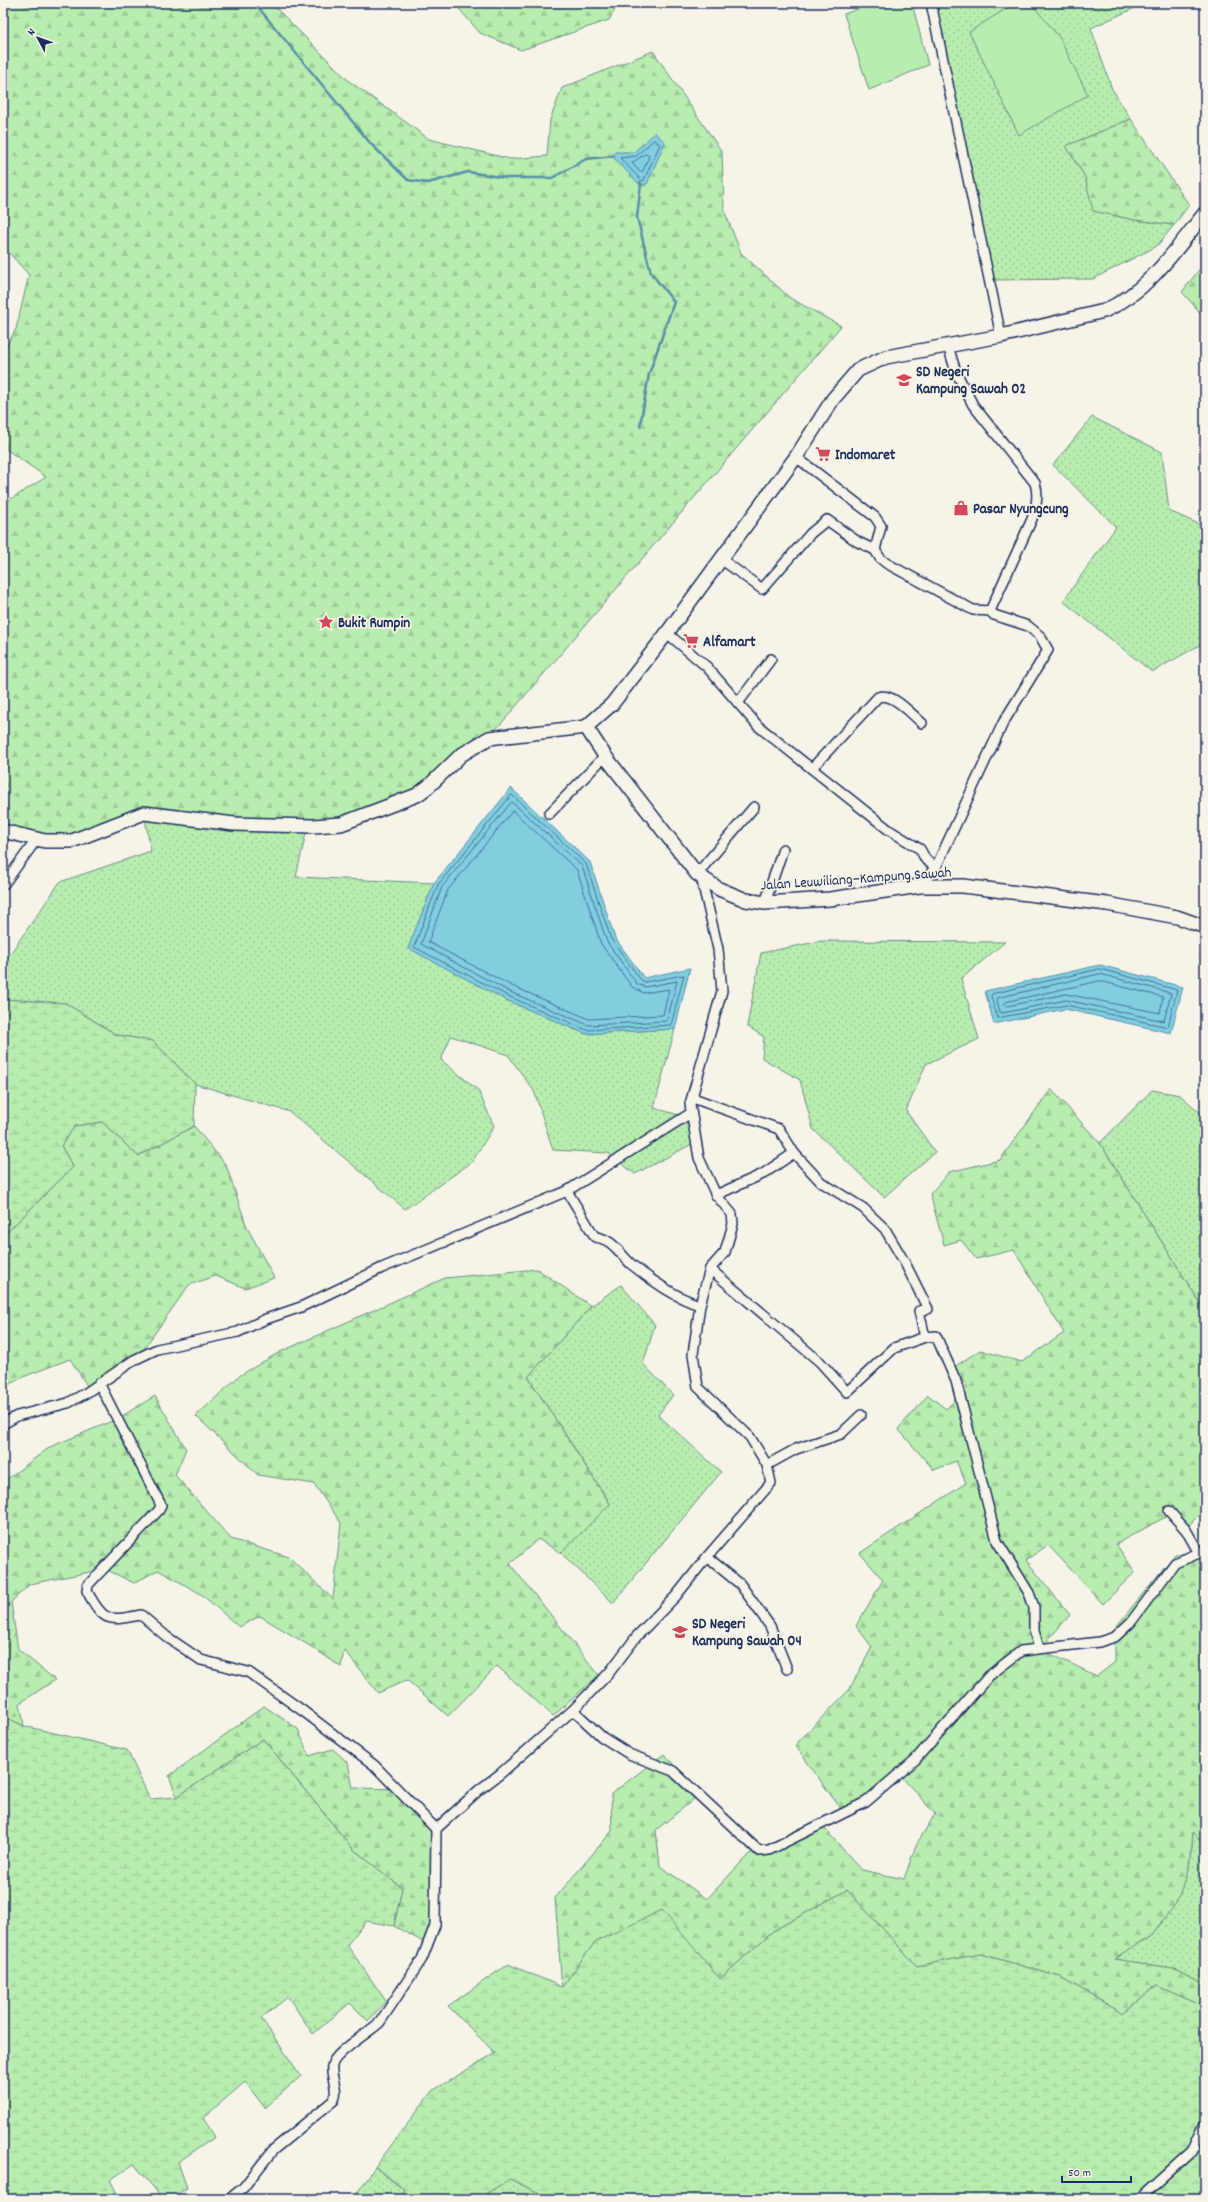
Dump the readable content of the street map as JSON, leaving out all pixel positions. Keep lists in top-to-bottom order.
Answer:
{
  "streets": {
    "main road": ["Jalan Leuwiliang–Kampung Sawah"]
  },
  "places": {
    "school or university": ["SD Negeri Kampung Sawah 02", "SD Negeri Kampung Sawah 04"],
    "supermarket": ["Indomaret", "Alfamart"],
    "shop": ["Pasar Nyungcung"],
    "place": ["Bukit Rumpin"]
  },
  "scale_bar": "50 m",
  "north": "top left"
}
